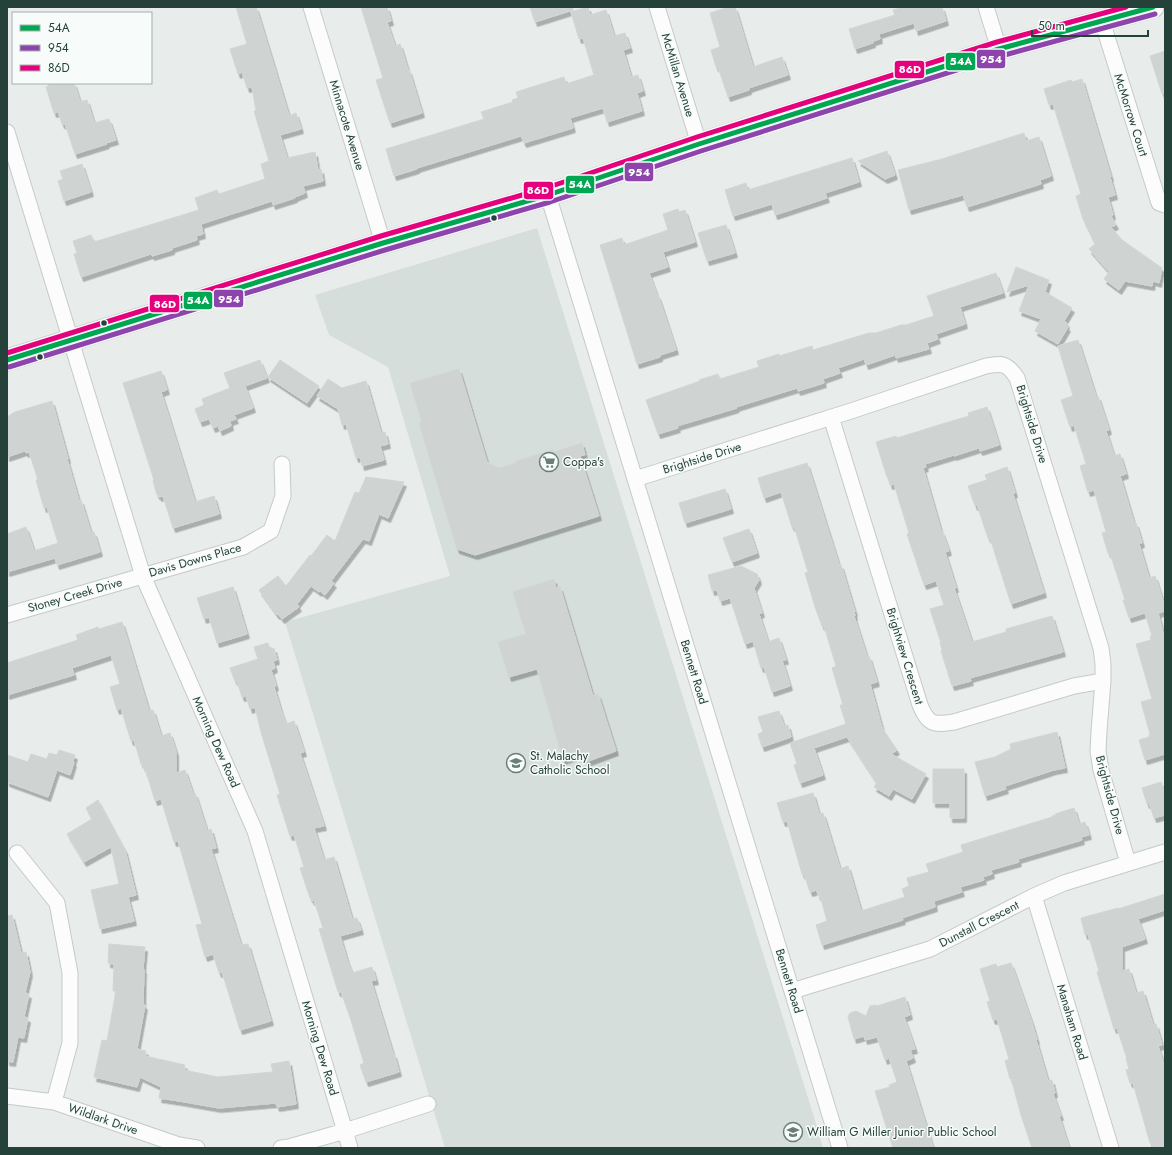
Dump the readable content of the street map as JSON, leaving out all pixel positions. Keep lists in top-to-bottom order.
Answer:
{
  "streets": {
    "street": [
      "McMillan Avenue",
      "McMorrow Court",
      "Minnacote Avenue",
      "Brightside Drive",
      "Davis Downs Place",
      "Stoney Creek Drive",
      "Brightview Crescent",
      "Bennett Road",
      "Morning Dew Road",
      "Dunstall Crescent",
      "Manaham Road",
      "Wildlark Drive"
    ]
  },
  "crossings": [
    ["Brightside Drive", "Brightview Crescent"],
    ["Brightside Drive", "Bennett Road"],
    ["Brightside Drive", "Dunstall Crescent"],
    ["Davis Downs Place", "Stoney Creek Drive"],
    ["Davis Downs Place", "Morning Dew Road"],
    ["Stoney Creek Drive", "Morning Dew Road"],
    ["Bennett Road", "Dunstall Crescent"],
    ["Dunstall Crescent", "Manaham Road"]
  ],
  "places": {
    "supermarket": ["Coppa's"],
    "school or university": ["St. Malachy Catholic School", "William G Miller Junior Public School"]
  },
  "lines": ["transit line 54A", "transit line 86D", "transit line 954"],
  "legend": ["54A", "954", "86D"],
  "scale_bar": "50 m"
}
